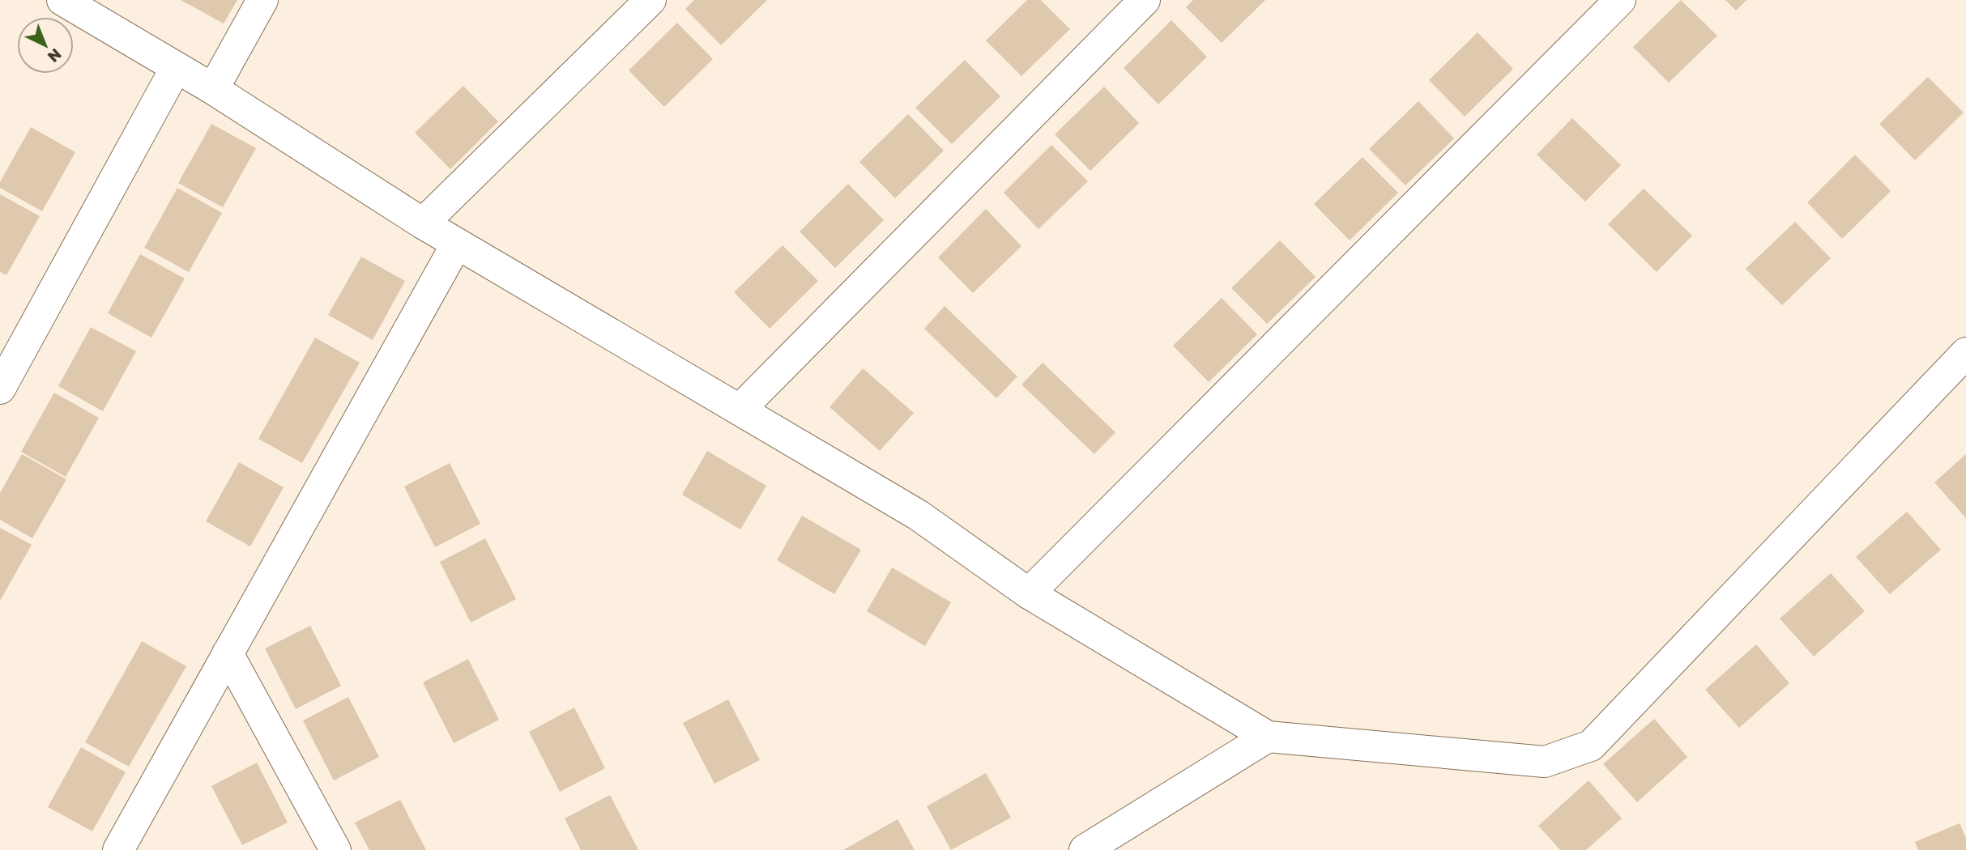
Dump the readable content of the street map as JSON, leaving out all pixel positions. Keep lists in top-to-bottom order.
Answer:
{
  "north": "bottom right"
}
